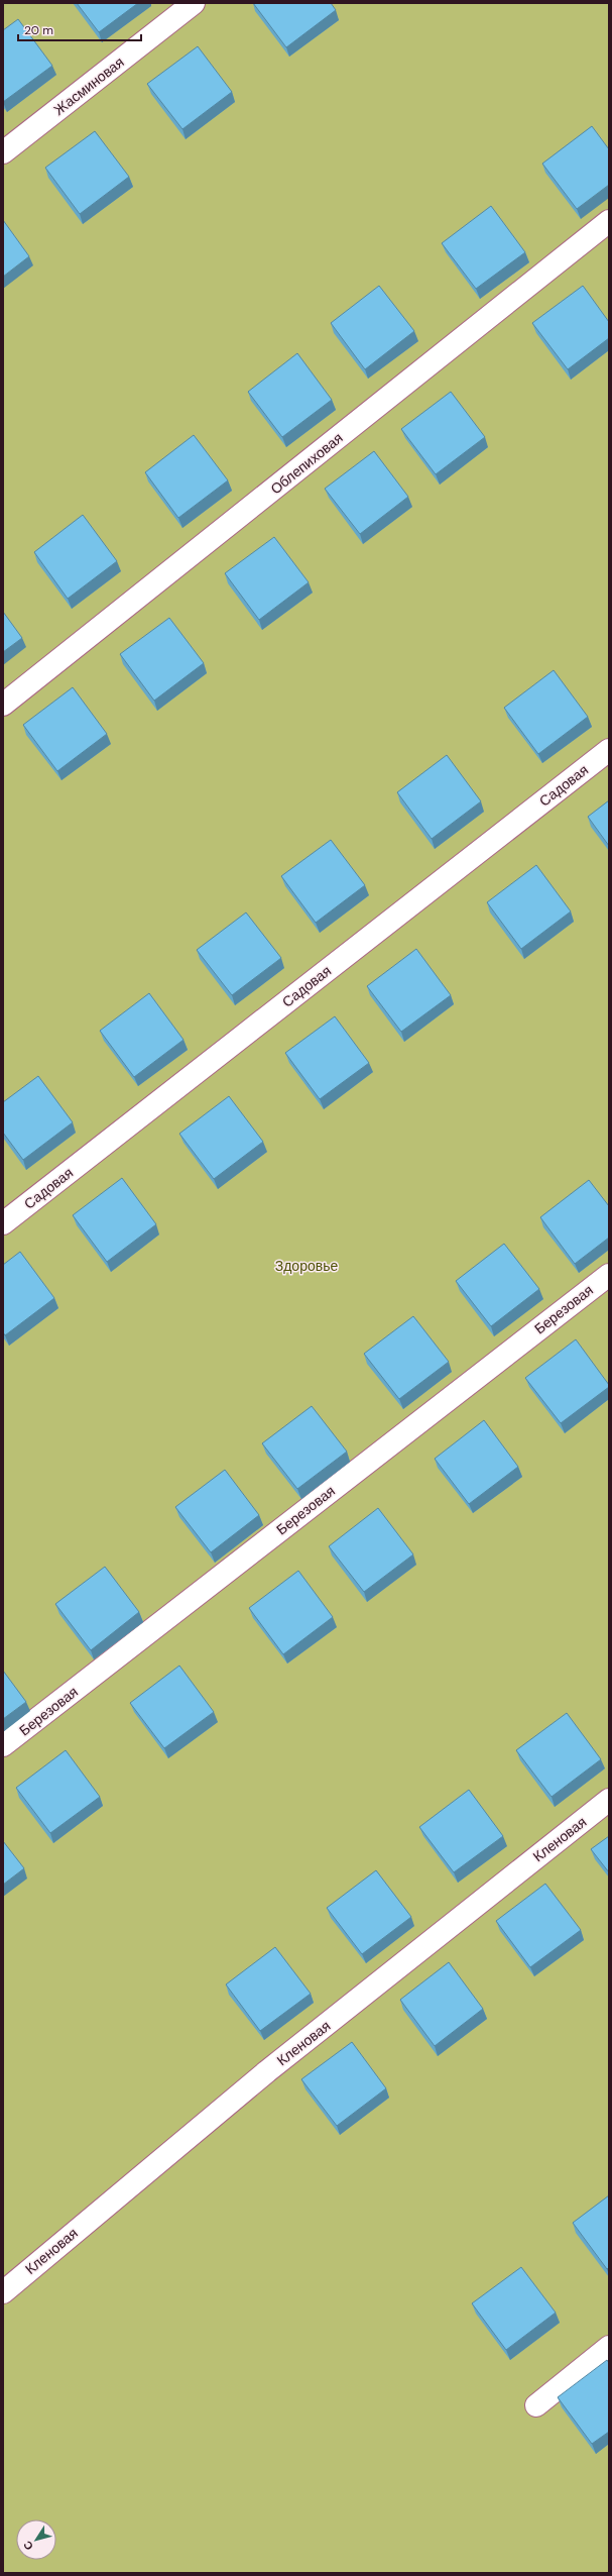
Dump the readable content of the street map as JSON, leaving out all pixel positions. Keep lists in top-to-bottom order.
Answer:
{
  "streets": {
    "street": [
      "Жасминовая",
      "Облепиховая",
      "Садовая",
      "Березовая",
      "Кленовая"
    ]
  },
  "parks": ["Здоровье"],
  "scale_bar": "20 m",
  "north": "bottom left"
}
